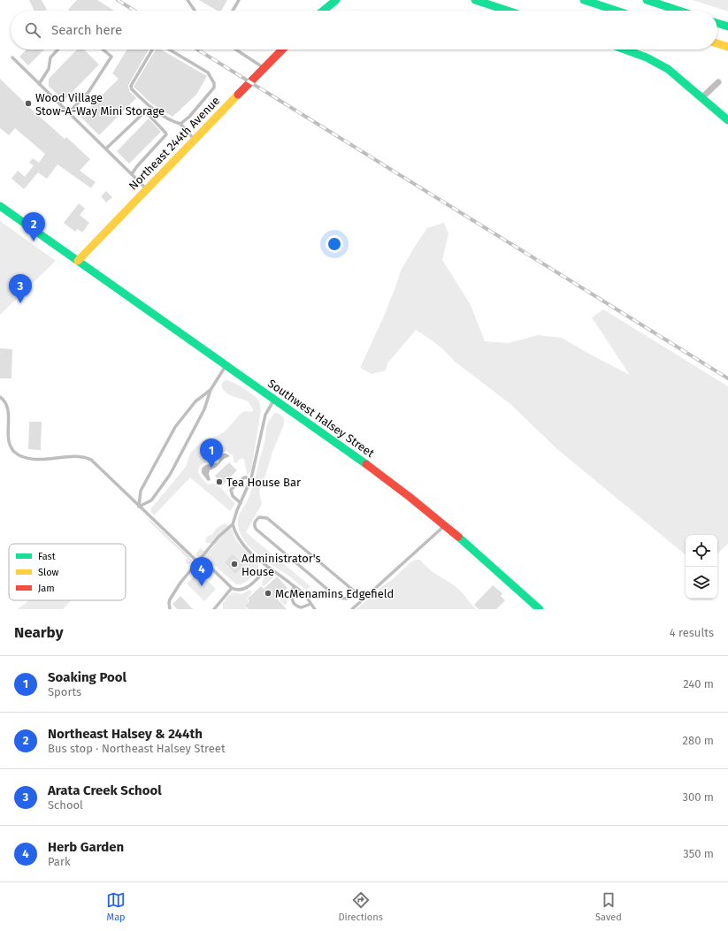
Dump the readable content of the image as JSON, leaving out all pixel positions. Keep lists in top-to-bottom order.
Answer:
{
  "streets": {
    "main road": ["Northeast 244th Avenue", "Southwest Halsey Street"]
  },
  "crossings": [
    ["Northeast 244th Avenue", "Southwest Halsey Street"]
  ],
  "places": [
    "Wood Village Stow-A-Way Mini Storage",
    "Tea House Bar",
    "Administrator's House",
    "McMenamins Edgefield"
  ],
  "legend": ["Fast", "Slow", "Jam"],
  "page": {
    "search": "Search here",
    "pins": [
      "2",
      "3",
      "1",
      "4"
    ],
    "heading": ["Nearby", "4 results"],
    "list": [
      {
        "mark": "1",
        "name": "Soaking Pool",
        "note": "Sports",
        "value": "240 m"
      },
      {
        "mark": "2",
        "name": "Northeast Halsey & 244th",
        "note": "Bus stop · Northeast Halsey Street",
        "value": "280 m"
      },
      {
        "mark": "3",
        "name": "Arata Creek School",
        "note": "School",
        "value": "300 m"
      },
      {
        "mark": "4",
        "name": "Herb Garden",
        "note": "Park",
        "value": "350 m"
      }
    ],
    "nav": ["Map", "Directions", "Saved"]
  }
}
